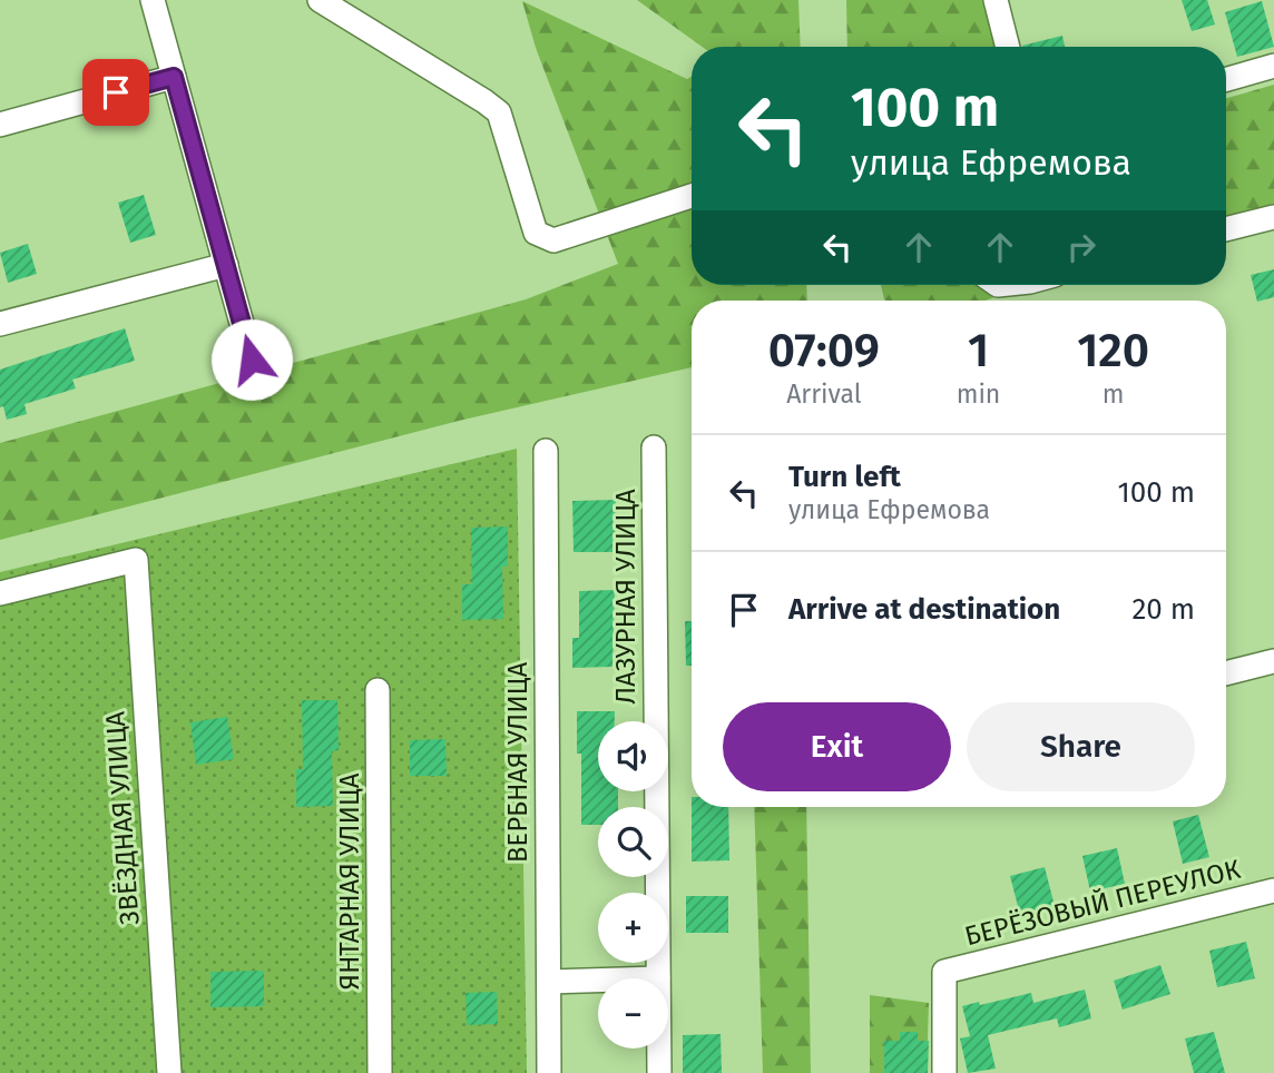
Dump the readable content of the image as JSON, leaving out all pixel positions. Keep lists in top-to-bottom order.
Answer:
{
  "streets": {
    "street": [
      "ЛАЗУРНАЯ УЛИЦА",
      "ВЕРБНАЯ УЛИЦА",
      "ЗВЁЗДНАЯ УЛИЦА",
      "ЯНТАРНАЯ УЛИЦА",
      "БЕРЁЗОВЫЙ ПЕРЕУЛОК"
    ]
  },
  "page": {
    "turn": ["100 m", "улица Ефремова"],
    "eta": [
      "07:09",
      "Arrival",
      "1",
      "min",
      "120",
      "m"
    ],
    "list": [
      {
        "name": "Turn left",
        "note": "улица Ефремова",
        "value": "100 m"
      },
      {
        "name": "Arrive at destination",
        "value": "20 m"
      }
    ],
    "buttons": ["Exit", "Share"],
    "map_buttons": ["+", "−"]
  }
}
